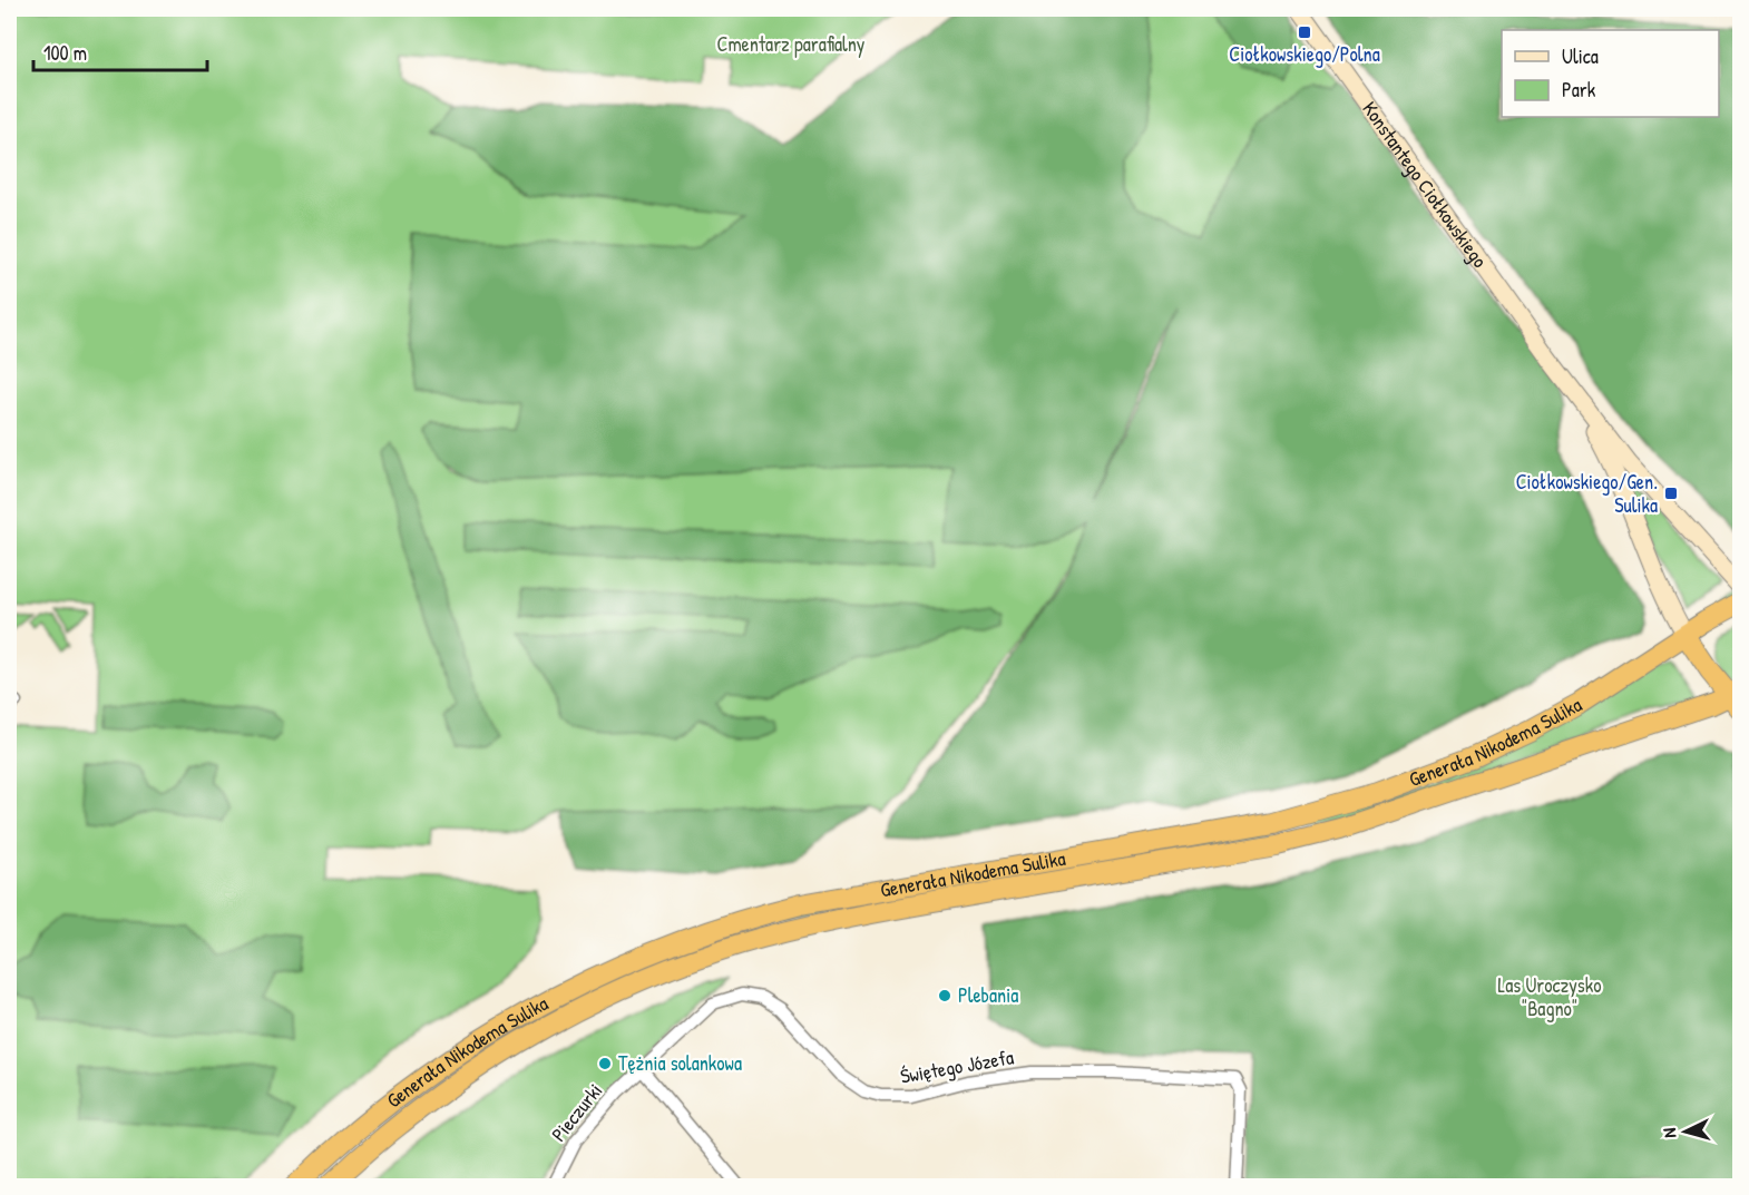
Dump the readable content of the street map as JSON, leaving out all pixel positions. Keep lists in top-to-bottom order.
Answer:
{
  "streets": {
    "highway": ["Generała Nikodema Sulika"],
    "street": ["Konstantego Ciołkowskiego", "Świętego Józefa", "Pieczurki"]
  },
  "crossings": [
    ["Konstantego Ciołkowskiego", "Generała Nikodema Sulika"],
    ["Świętego Józefa", "Pieczurki"]
  ],
  "parks": ["Cmentarz parafialny", "Las Uroczysko \"Bagno\""],
  "places": {
    "transit": ["Ciołkowskiego/Polna", "Ciołkowskiego/Gen. Sulika"],
    "other": ["Plebania", "Tężnia solankowa"]
  },
  "legend": ["Ulica", "Park"],
  "scale_bar": "100 m",
  "north": "left"
}
